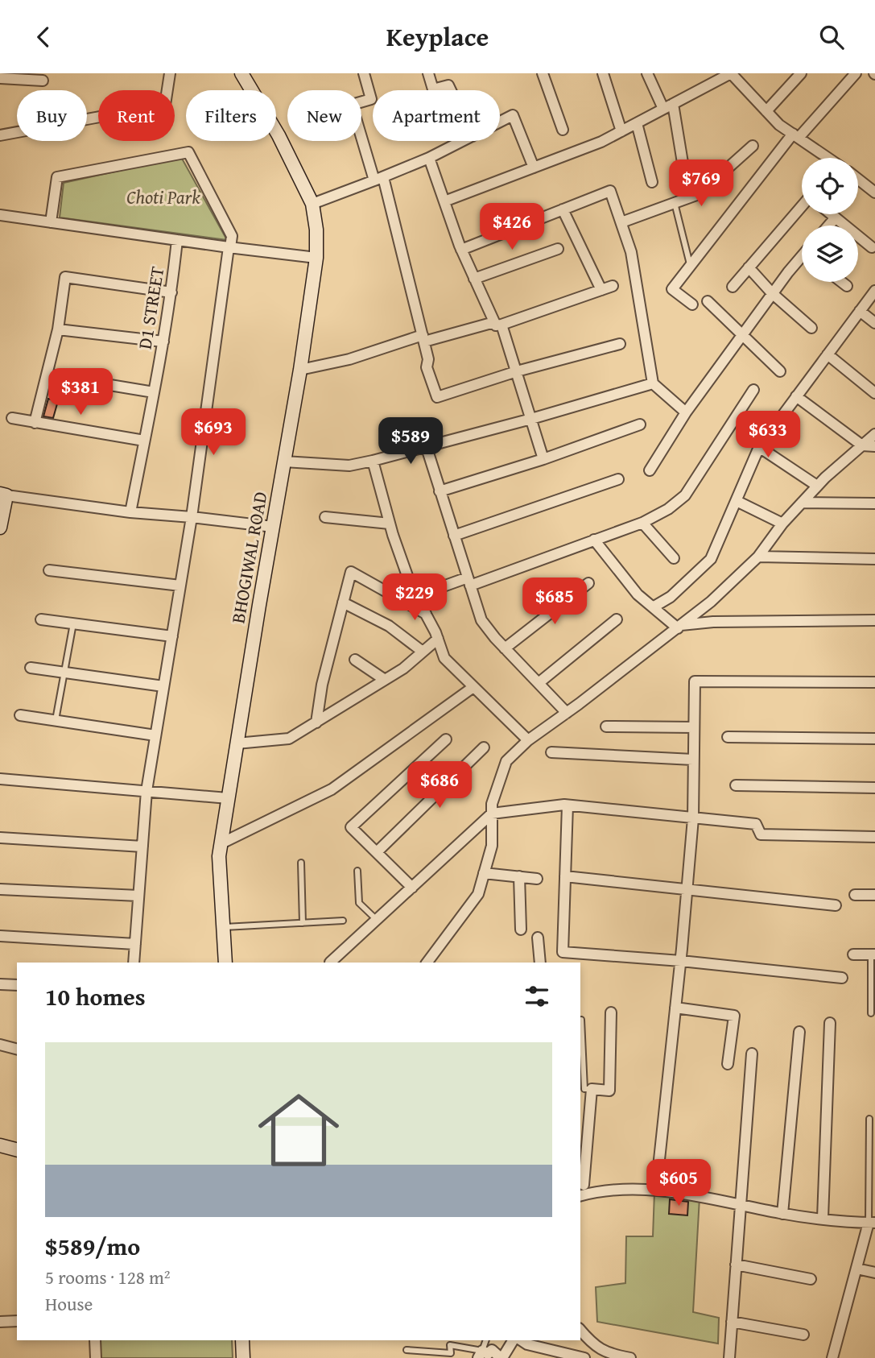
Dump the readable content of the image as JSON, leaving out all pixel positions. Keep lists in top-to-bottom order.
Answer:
{
  "streets": {
    "main road": ["BHOGIWAL ROAD"],
    "street": ["D1 STREET"]
  },
  "parks": ["Choti Park"],
  "page": {
    "header": "Keyplace",
    "chip": [
      "Buy",
      "Rent",
      "Filters",
      "New",
      "Apartment"
    ],
    "price": [
      "$769",
      "$426",
      "$381",
      "$693",
      "$633",
      "$589",
      "$229",
      "$685",
      "$686",
      "$605"
    ],
    "heading": "10 homes",
    "list": [
      {
        "name": "$589/mo",
        "note": "5 rooms · 128 m² · House"
      }
    ]
  }
}
